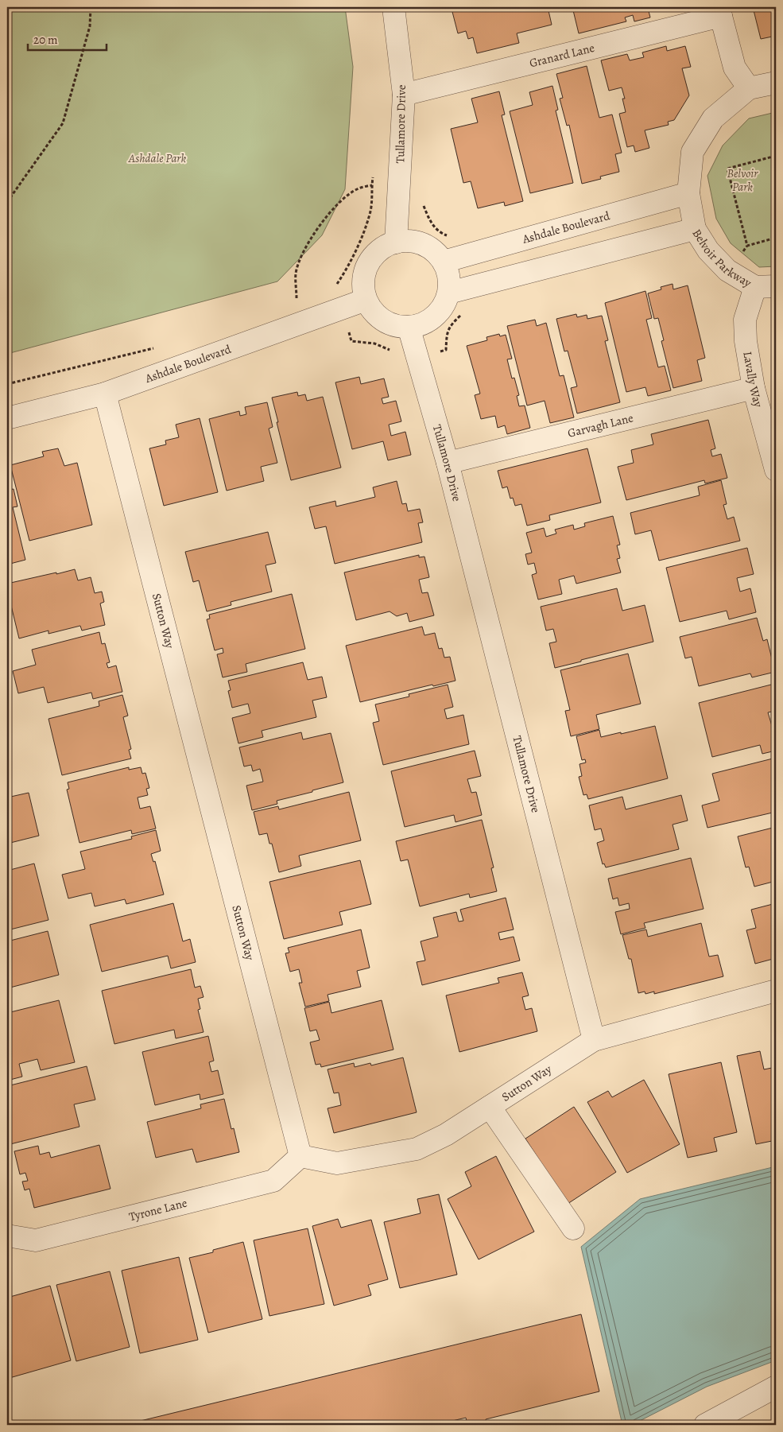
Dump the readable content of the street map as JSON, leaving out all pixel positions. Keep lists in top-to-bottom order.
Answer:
{
  "streets": {
    "street": [
      "Granard Lane",
      "Tullamore Drive",
      "Ashdale Boulevard",
      "Belvoir Parkway",
      "Lavally Way",
      "Garvagh Lane",
      "Sutton Way",
      "Tyrone Lane"
    ]
  },
  "crossings": [
    ["Granard Lane", "Tullamore Drive"],
    ["Tullamore Drive", "Ashdale Boulevard"],
    ["Tullamore Drive", "Garvagh Lane"],
    ["Tullamore Drive", "Sutton Way"],
    ["Ashdale Boulevard", "Belvoir Parkway"],
    ["Ashdale Boulevard", "Sutton Way"],
    ["Belvoir Parkway", "Lavally Way"],
    ["Lavally Way", "Garvagh Lane"],
    ["Sutton Way", "Tyrone Lane"]
  ],
  "parks": ["Ashdale Park", "Belvoir Park"],
  "scale_bar": "20 m"
}
